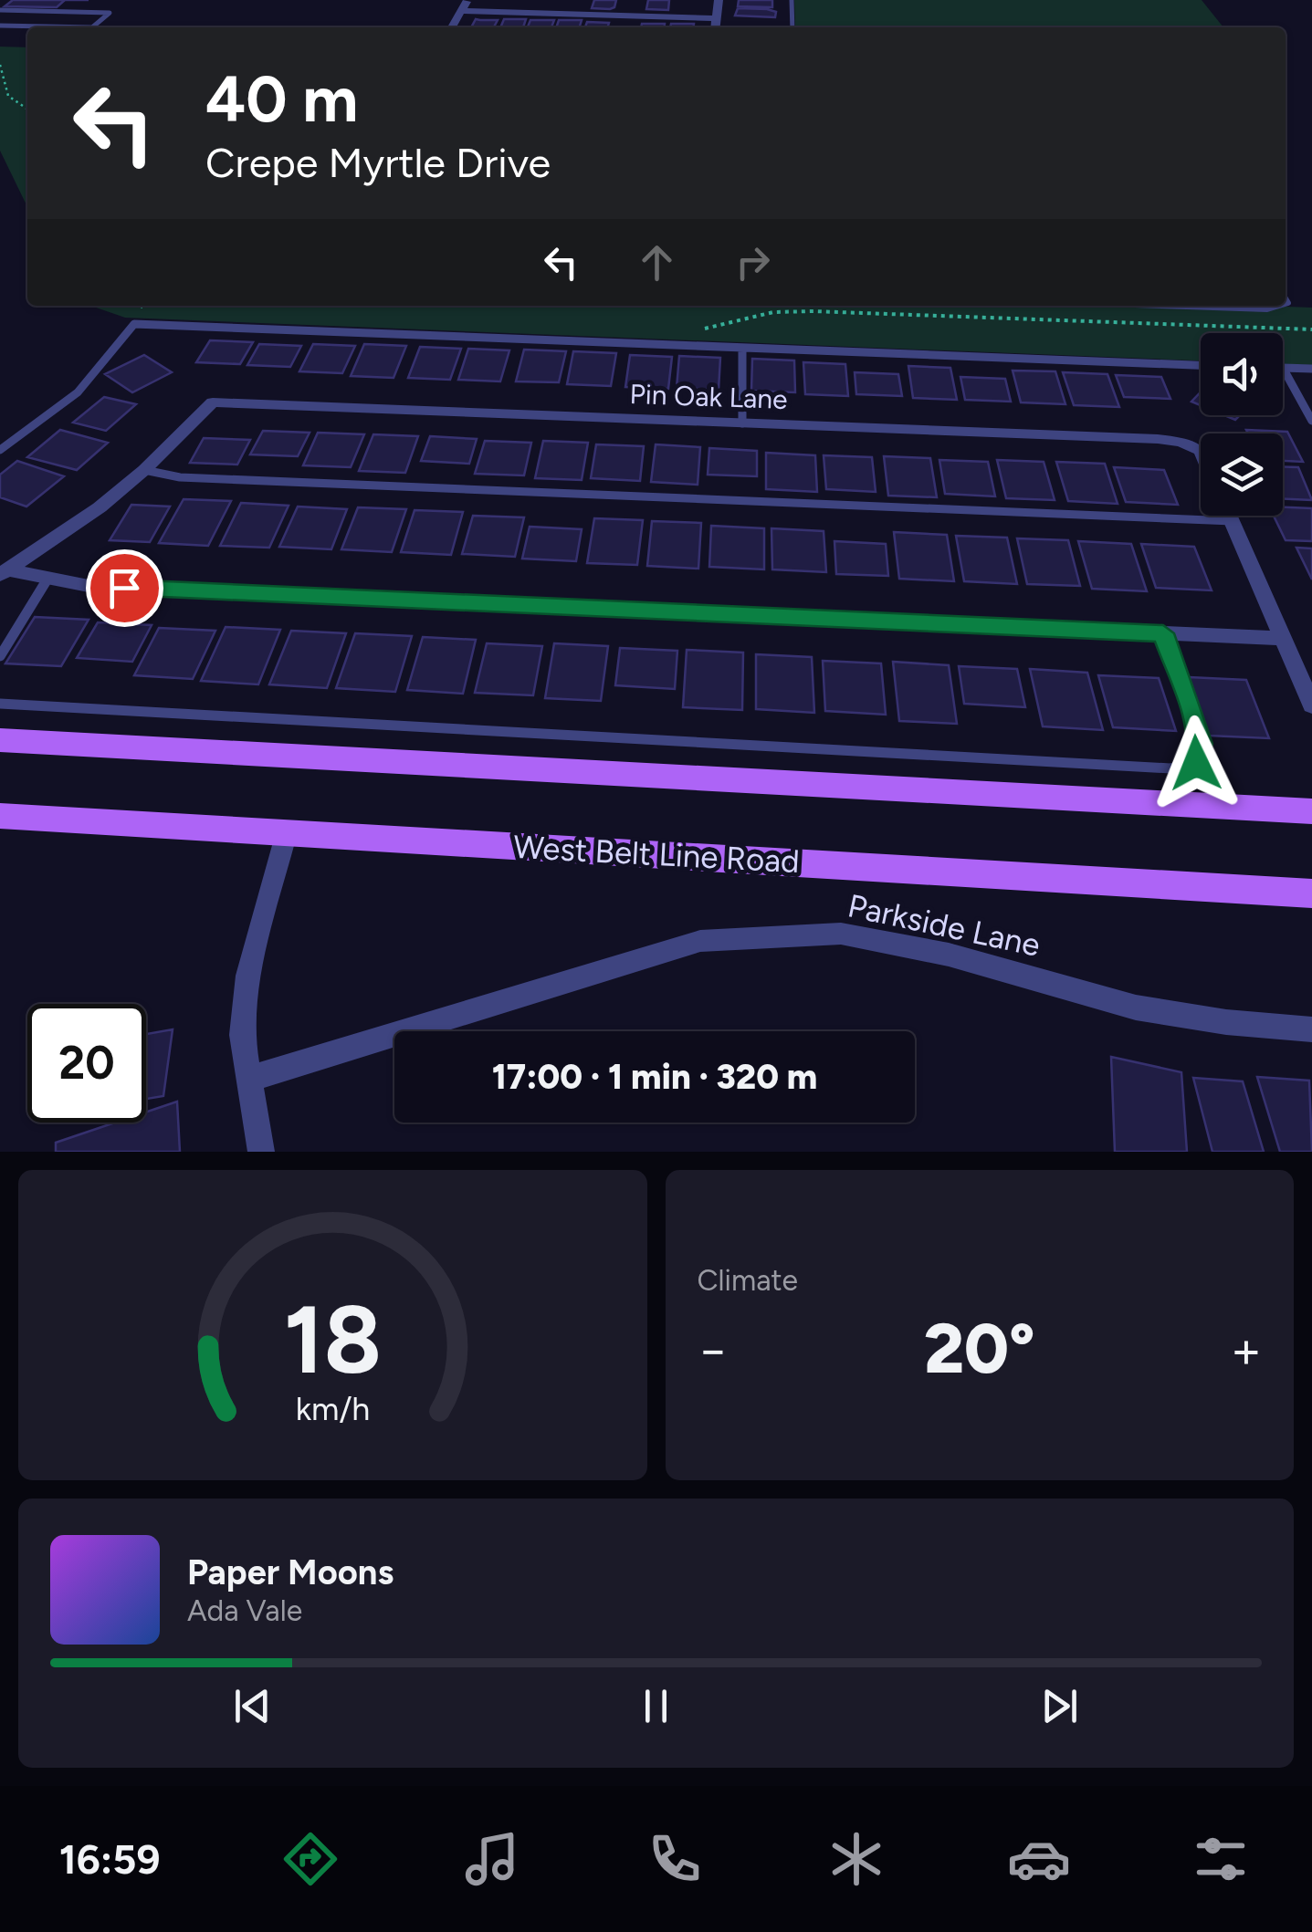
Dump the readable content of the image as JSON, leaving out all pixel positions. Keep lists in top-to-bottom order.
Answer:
{
  "streets": {
    "main road": ["West Belt Line Road"],
    "street": ["Pin Oak Lane", "Parkside Lane"]
  },
  "page": {
    "turn": ["40 m", "Crepe Myrtle Drive"],
    "limit": "20",
    "trip": "17:00 · 1 min · 320 m",
    "tile": "Climate",
    "heat": ["−", "20°", "+"],
    "song": ["Paper Moons", "Ada Vale"],
    "tabs": "16:59",
    "gauge": ["18", "km/h"]
  }
}
